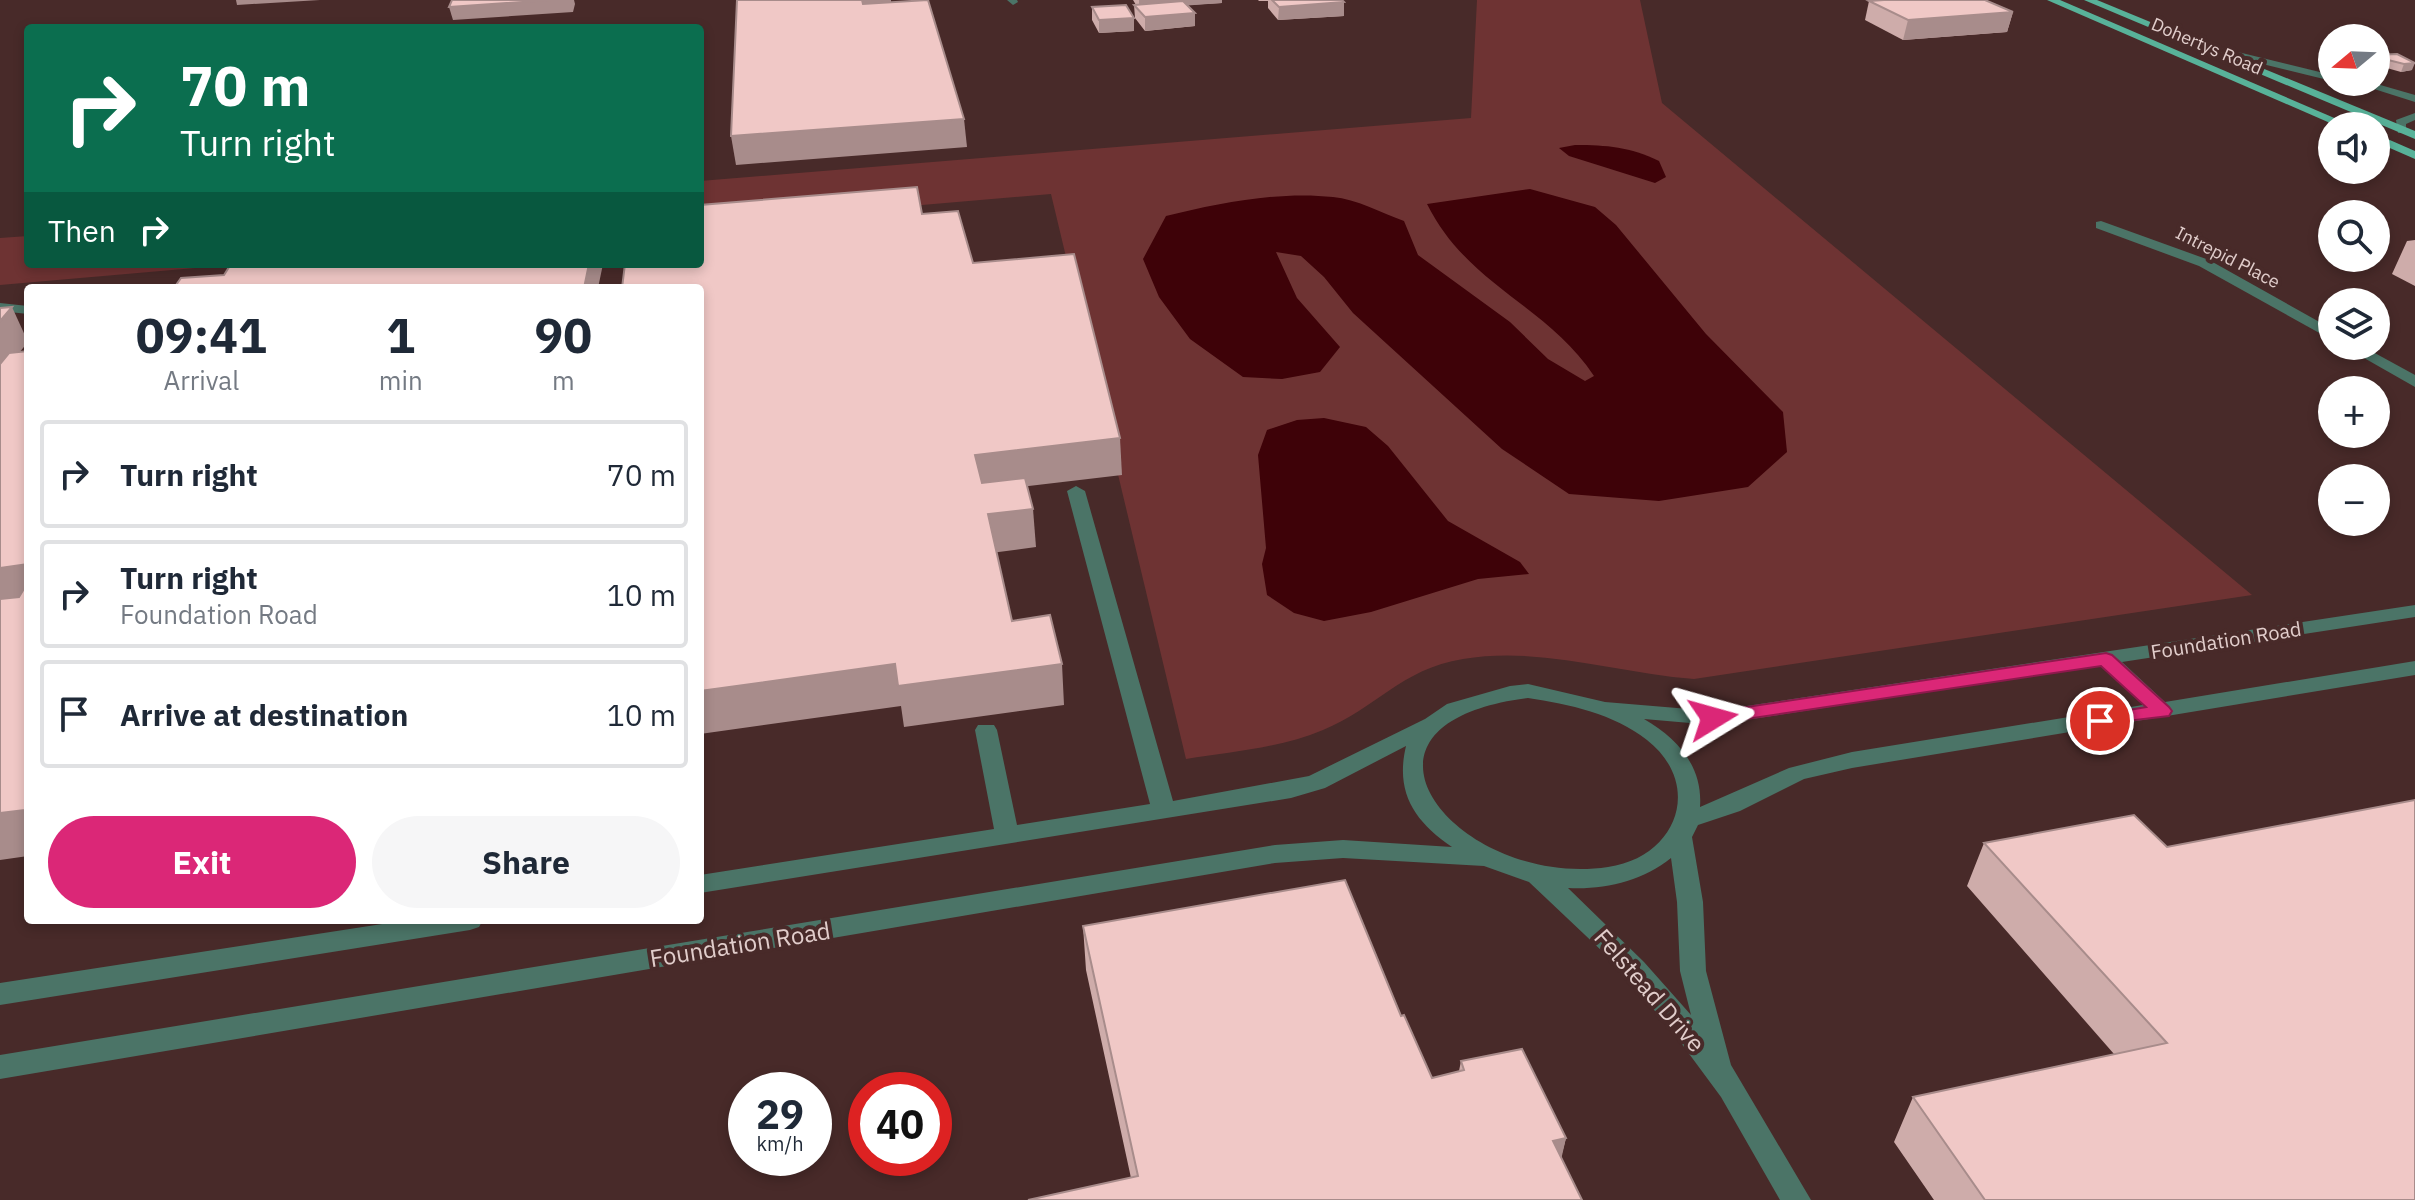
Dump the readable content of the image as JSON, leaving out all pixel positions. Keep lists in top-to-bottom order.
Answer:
{
  "streets": {
    "main road": ["Dohertys Road"],
    "street": ["Intrepid Place", "Foundation Road", "Felstead Drive"]
  },
  "crossings": [
    ["Foundation Road", "Felstead Drive"]
  ],
  "north": "left",
  "page": {
    "map_buttons": ["+", "−"],
    "turn": ["70 m", "Turn right"],
    "then": "Then",
    "eta": [
      "09:41",
      "Arrival",
      "1",
      "min",
      "90",
      "m"
    ],
    "list": [
      {
        "name": "Turn right",
        "value": "70 m"
      },
      {
        "name": "Turn right",
        "note": "Foundation Road",
        "value": "10 m"
      },
      {
        "name": "Arrive at destination",
        "value": "10 m"
      }
    ],
    "buttons": ["Exit", "Share"],
    "speed": "29 km/h",
    "limit": "40"
  }
}
